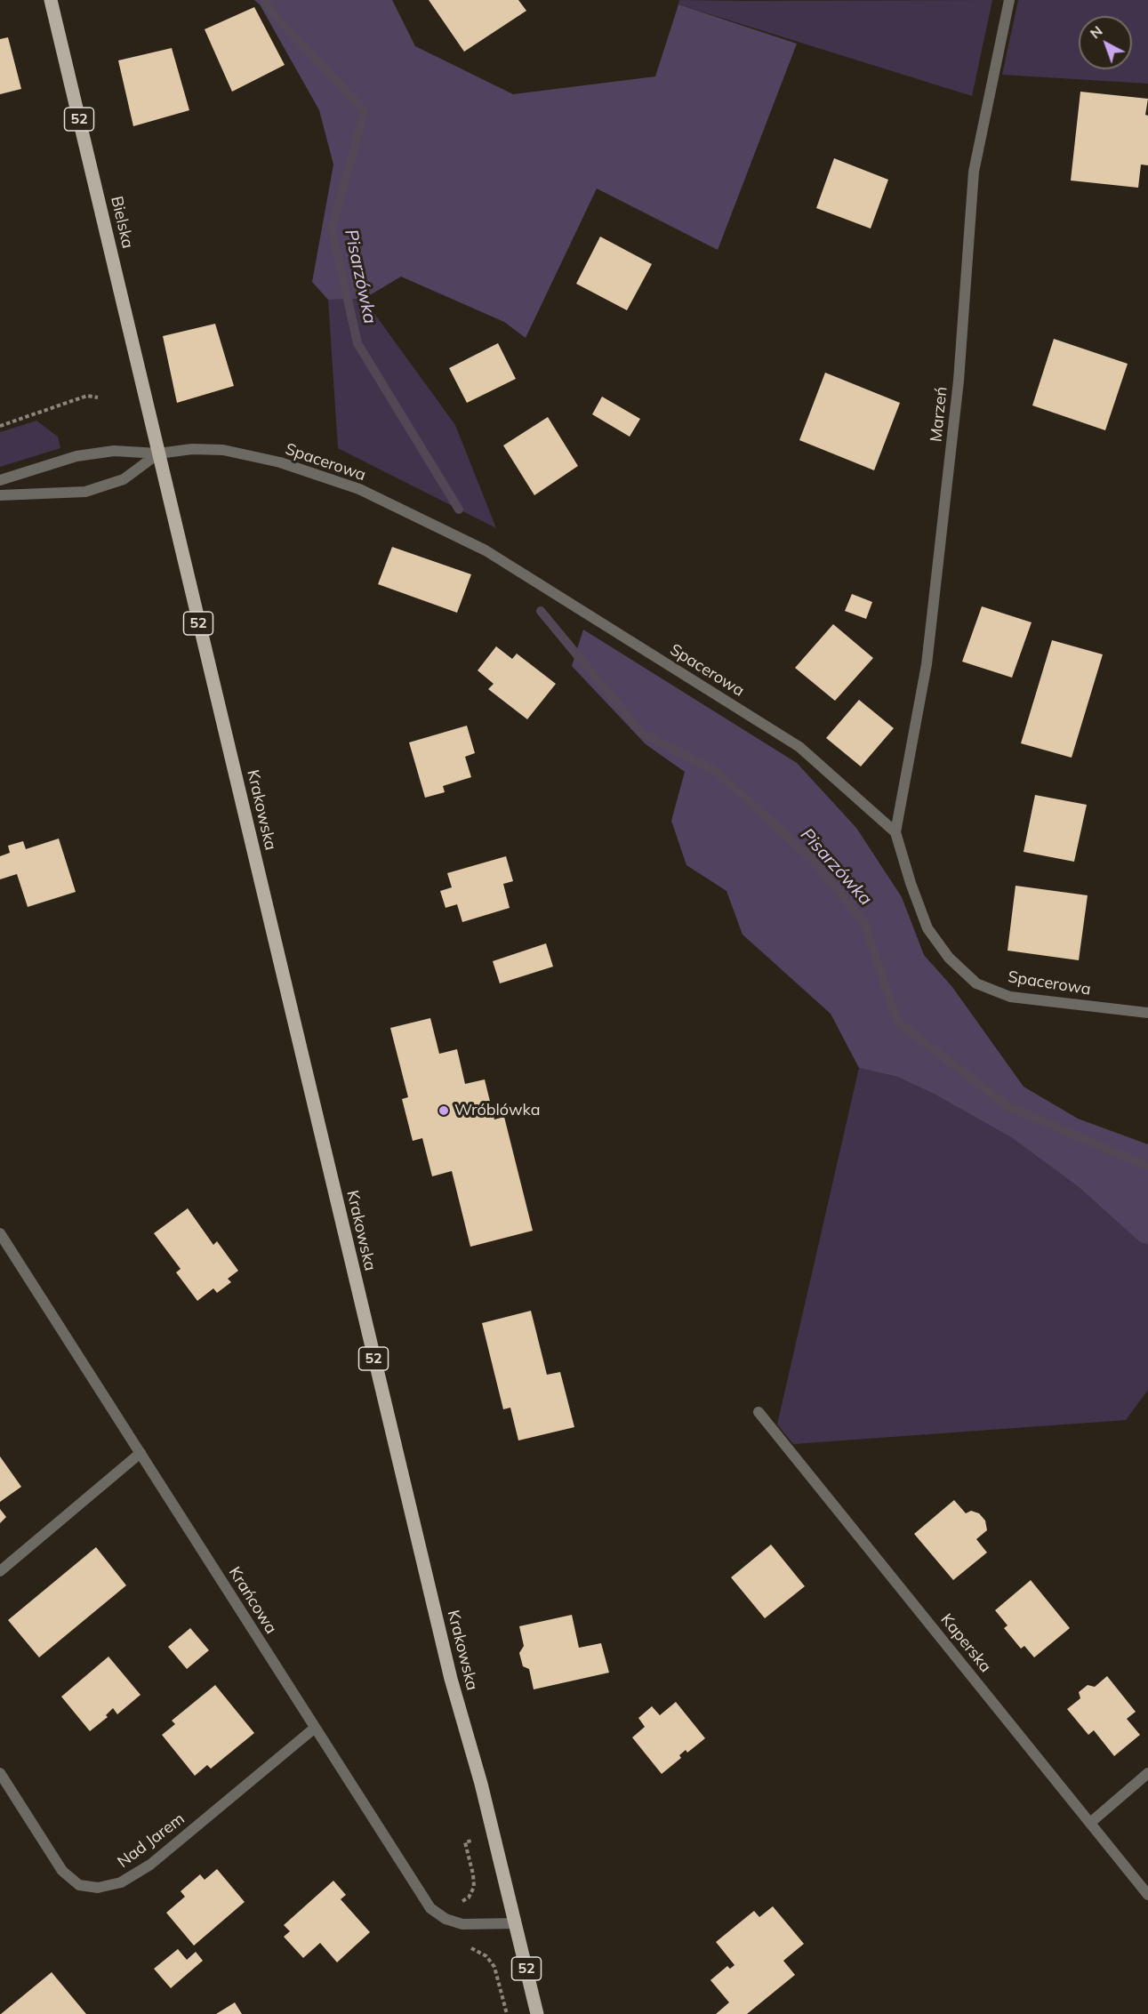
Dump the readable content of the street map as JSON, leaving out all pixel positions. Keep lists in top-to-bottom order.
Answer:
{
  "streets": {
    "main road": ["52", "Bielska", "Krakowska"],
    "street": [
      "Marzeń",
      "Spacerowa",
      "Krańcowa",
      "Kaperska",
      "Nad Jarem"
    ]
  },
  "crossings": [
    ["Bielska", "Spacerowa"],
    ["Bielska", "Krakowska"],
    ["Marzeń", "Spacerowa"],
    ["Spacerowa", "Krakowska"],
    ["Krańcowa", "Nad Jarem"]
  ],
  "water": ["Pisarzówka"],
  "places": ["Wróblówka"],
  "north": "top left"
}
